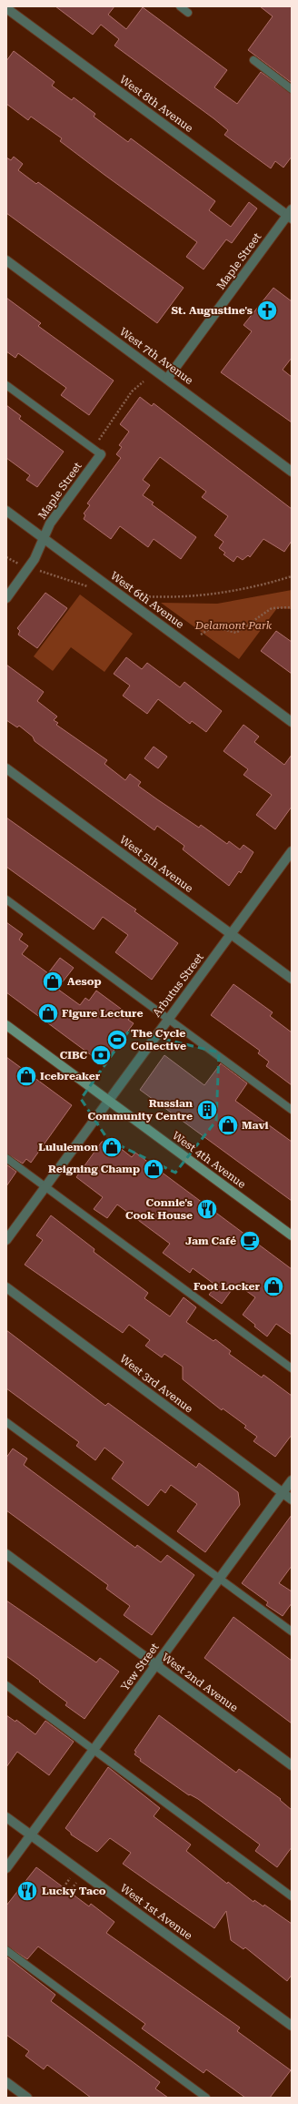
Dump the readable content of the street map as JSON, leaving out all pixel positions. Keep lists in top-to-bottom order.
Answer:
{
  "streets": {
    "main road": ["West 4th Avenue"],
    "street": [
      "West 8th Avenue",
      "Maple Street",
      "West 7th Avenue",
      "West 6th Avenue",
      "West 5th Avenue",
      "Arbutus Street",
      "West 3rd Avenue",
      "Yew Street",
      "West 2nd Avenue",
      "West 1st Avenue"
    ]
  },
  "crossings": [
    ["West 8th Avenue", "Maple Street"],
    ["Maple Street", "West 7th Avenue"],
    ["Maple Street", "West 6th Avenue"],
    ["West 5th Avenue", "Arbutus Street"],
    ["Arbutus Street", "West 4th Avenue"],
    ["West 3rd Avenue", "Yew Street"],
    ["Yew Street", "West 2nd Avenue"],
    ["Yew Street", "West 1st Avenue"]
  ],
  "parks": ["Delamont Park"],
  "places": {
    "church": ["St. Augustine's"],
    "shop": [
      "Aesop",
      "Figure Lecture",
      "Icebreaker",
      "Mavi",
      "Lululemon",
      "Reigning Champ",
      "Foot Locker"
    ],
    "sports": ["The Cycle Collective"],
    "bank": ["CIBC"],
    "building": ["Russian Community Centre"],
    "restaurant": ["Connie's Cook House", "Lucky Taco"],
    "cafe": ["Jam Café"]
  }
}
